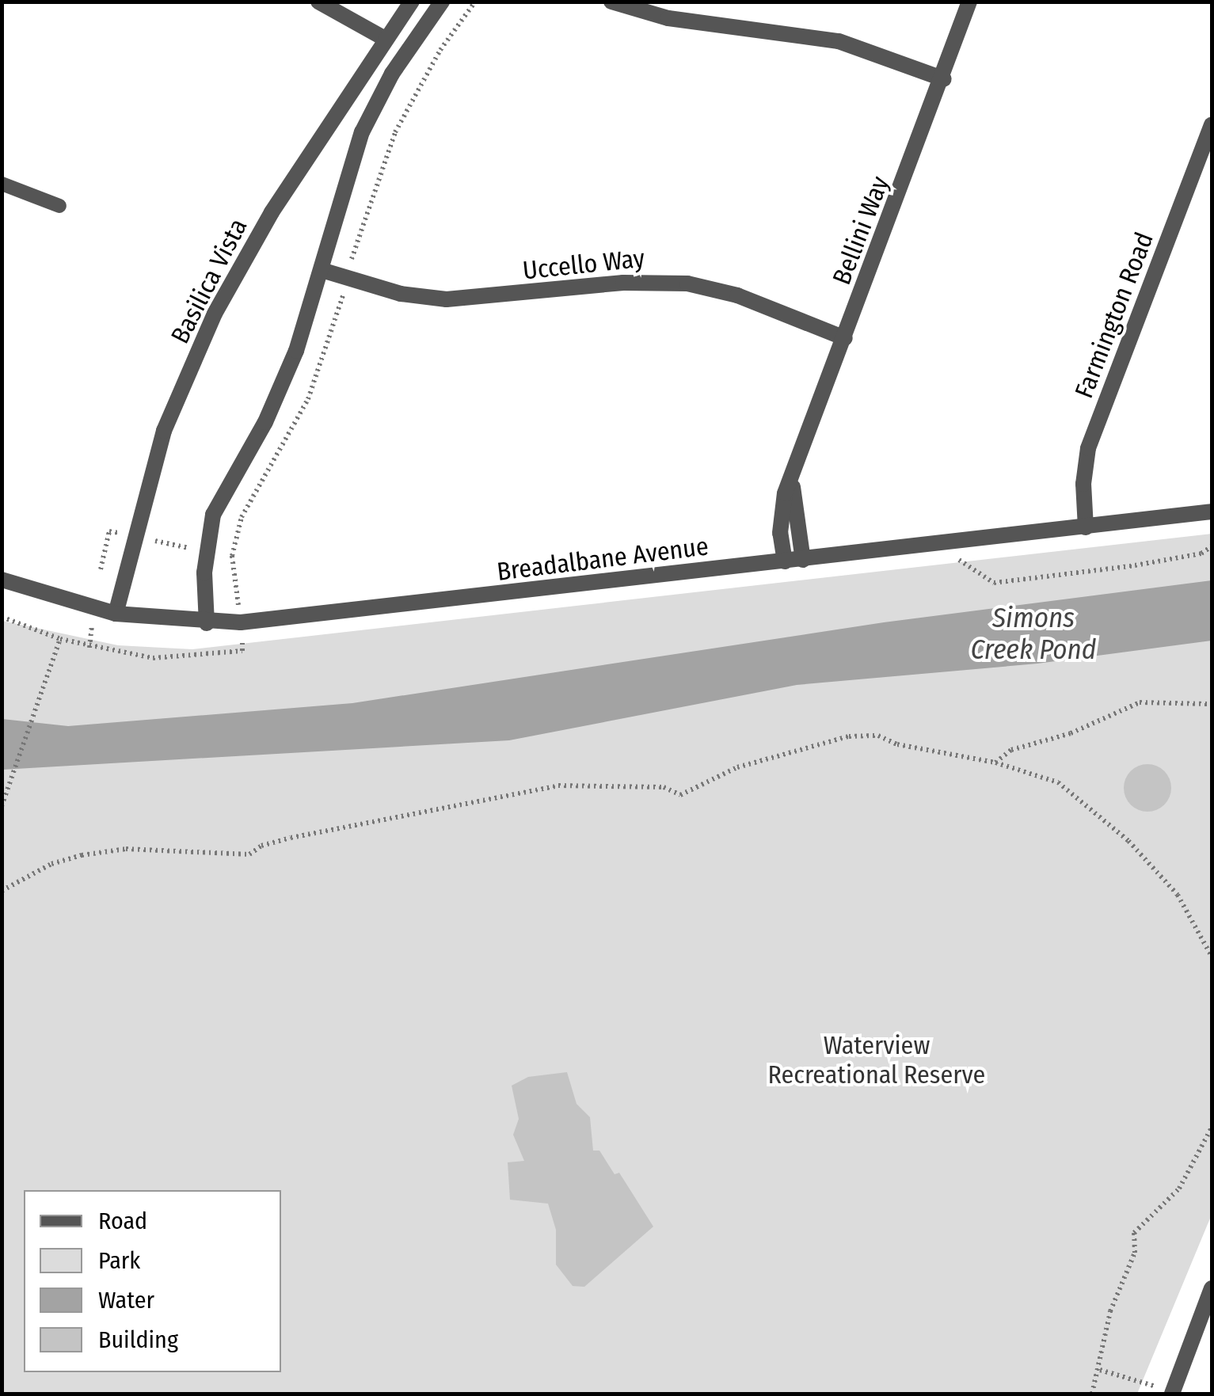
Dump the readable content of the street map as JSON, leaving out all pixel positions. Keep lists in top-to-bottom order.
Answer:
{
  "streets": {
    "street": [
      "Bellini Way",
      "Uccello Way",
      "Basilica Vista",
      "Farmington Road",
      "Breadalbane Avenue"
    ]
  },
  "crossings": [
    ["Bellini Way", "Uccello Way"],
    ["Bellini Way", "Breadalbane Avenue"],
    ["Basilica Vista", "Breadalbane Avenue"],
    ["Farmington Road", "Breadalbane Avenue"]
  ],
  "water": ["Simons Creek Pond"],
  "parks": ["Waterview Recreational Reserve"],
  "legend": [
    "Road",
    "Park",
    "Water",
    "Building"
  ]
}
